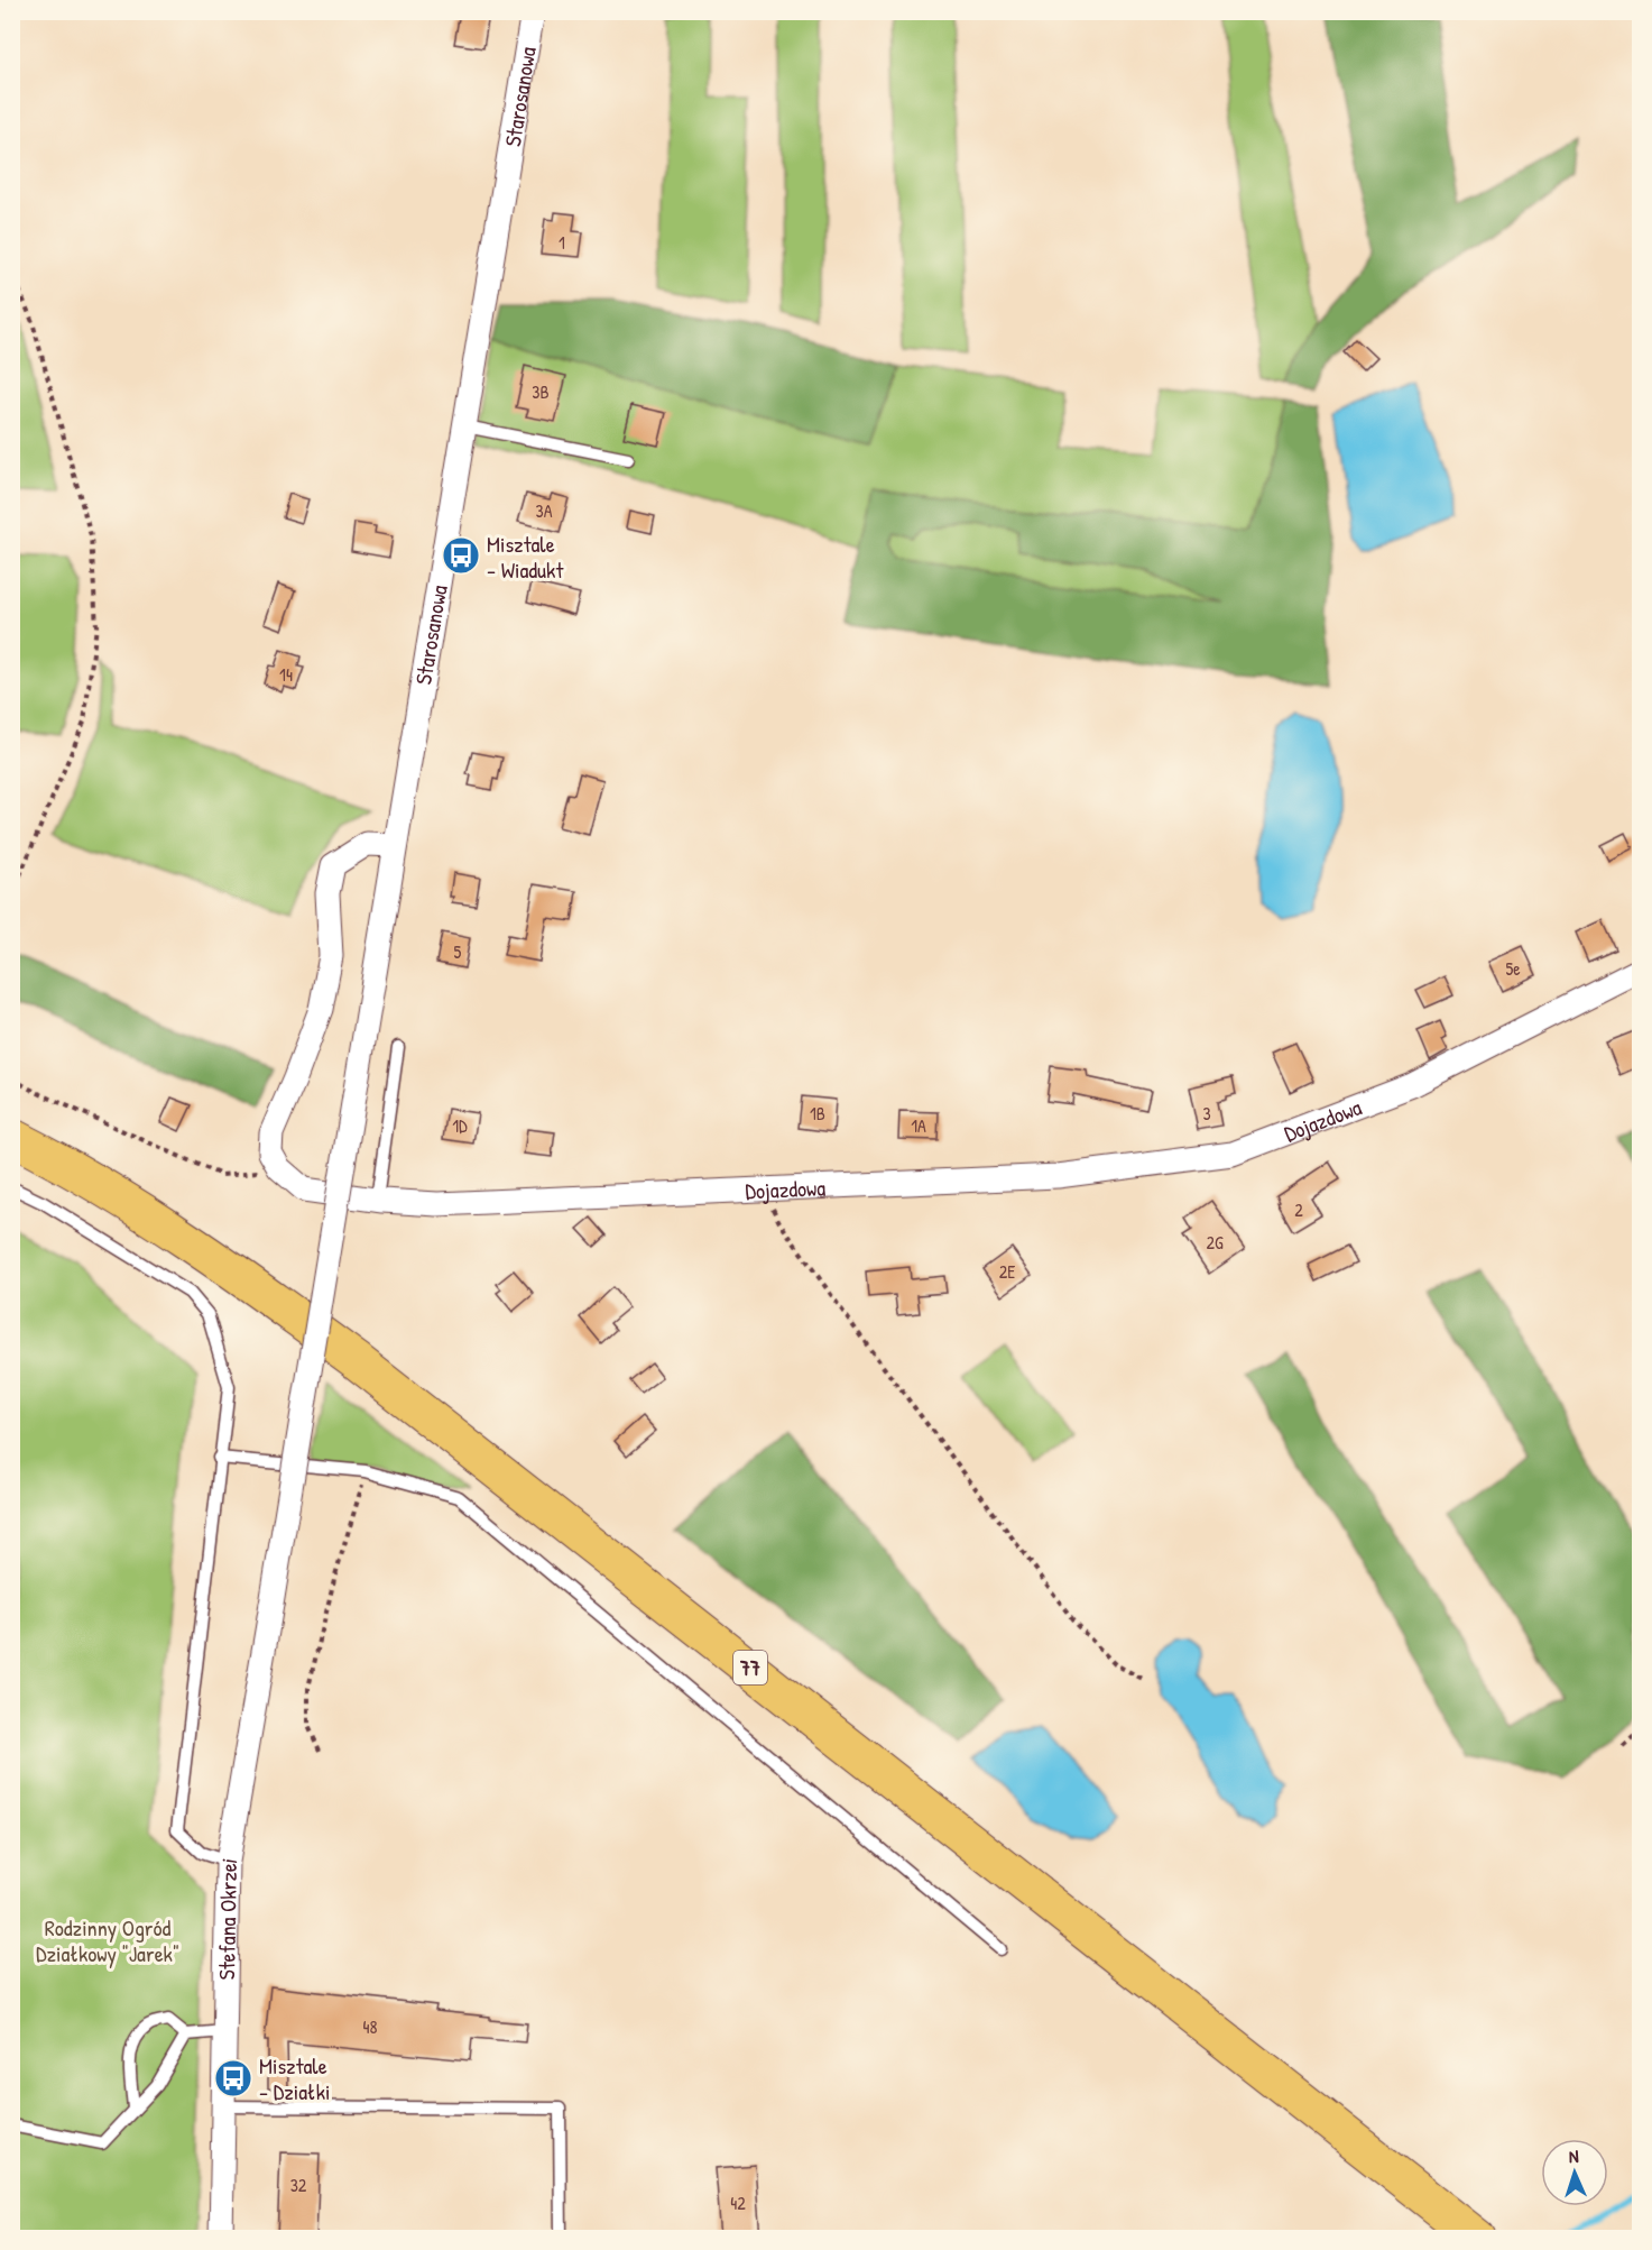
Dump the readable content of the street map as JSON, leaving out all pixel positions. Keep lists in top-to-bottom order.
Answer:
{
  "streets": {
    "main road": ["77"],
    "street": ["Starosanowa", "Dojazdowa", "Stefana Okrzei"]
  },
  "crossings": [
    ["Starosanowa", "Stefana Okrzei"]
  ],
  "parks": ["Rodzinny Ogród Działkowy \"Jarek\""],
  "places": {
    "bus stop": ["Misztale - Wiadukt", "Misztale - Działki"]
  },
  "house_numbers": [
    "1",
    "3B",
    "3A",
    "14",
    "5",
    "5e",
    "1B",
    "3",
    "1D",
    "1A",
    "2",
    "2G",
    "2E",
    "48",
    "32",
    "42"
  ],
  "north": "top"
}
